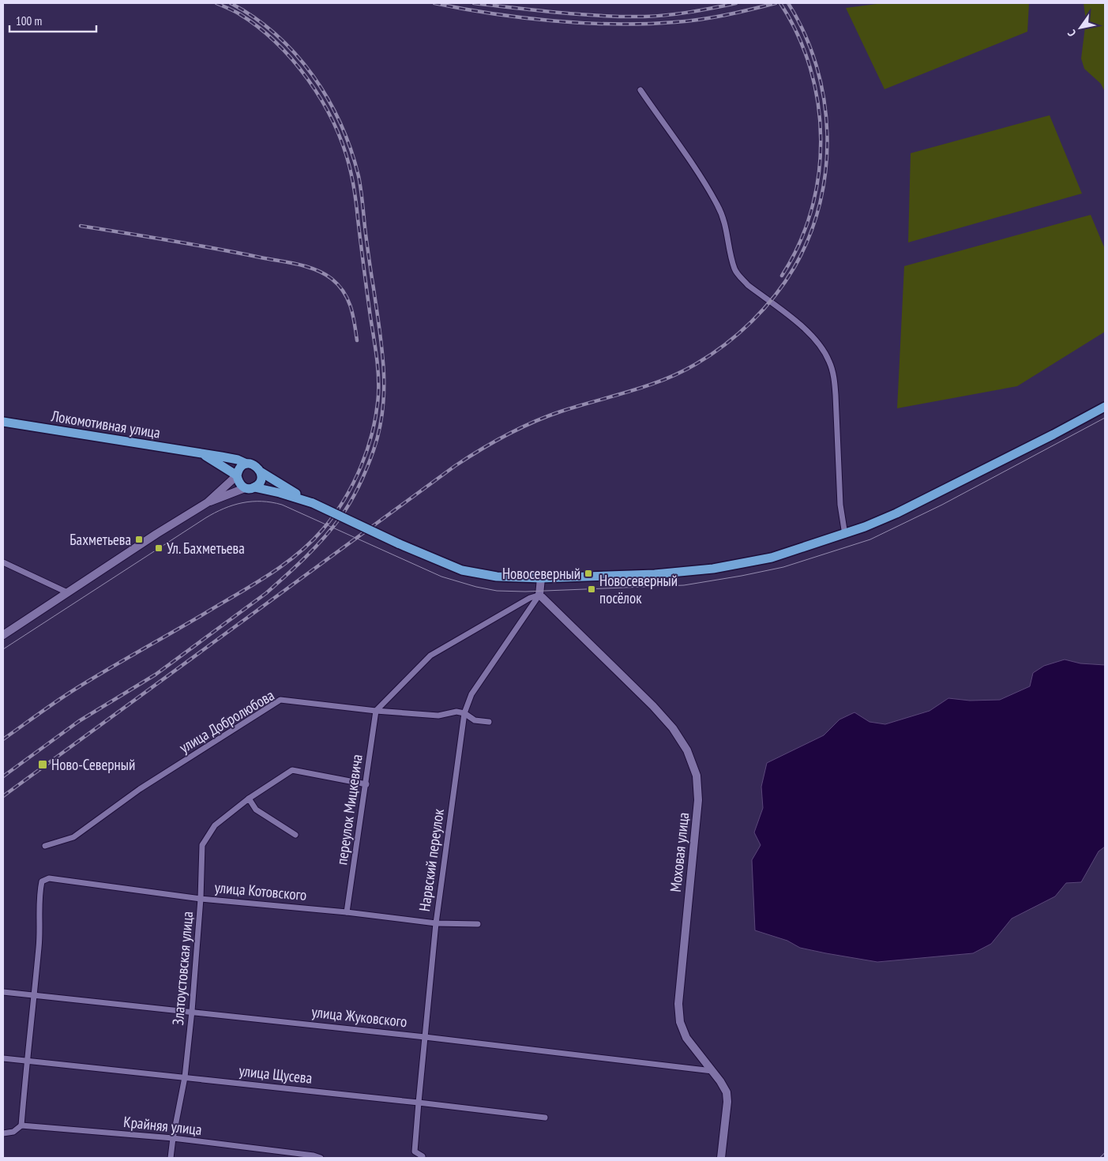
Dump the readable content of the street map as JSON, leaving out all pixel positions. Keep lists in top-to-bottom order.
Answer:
{
  "streets": {
    "main road": ["Локомотивная улица"],
    "street": [
      "улица Добролюбова",
      "переулок Мицкевича",
      "Моховая улица",
      "Нарвский переулок",
      "улица Котовского",
      "Златоустовская улица",
      "улица Жуковского",
      "улица Щусева",
      "Крайняя улица"
    ]
  },
  "crossings": [
    ["улица Добролюбова", "переулок Мицкевича"],
    ["улица Добролюбова", "Нарвский переулок"],
    ["переулок Мицкевича", "улица Котовского"],
    ["переулок Мицкевича", "Златоустовская улица"],
    ["Моховая улица", "Нарвский переулок"],
    ["Моховая улица", "улица Жуковского"],
    ["Нарвский переулок", "улица Котовского"],
    ["Нарвский переулок", "улица Жуковского"],
    ["Нарвский переулок", "улица Щусева"],
    ["улица Котовского", "Златоустовская улица"],
    ["улица Котовского", "улица Жуковского"],
    ["Златоустовская улица", "улица Жуковского"],
    ["Златоустовская улица", "улица Щусева"],
    ["Златоустовская улица", "Крайняя улица"]
  ],
  "places": {
    "transit": [
      "Бахметьева",
      "Ул. Бахметьева",
      "Новосеверный",
      "Новосеверный посёлок",
      "Ново-Северный"
    ]
  },
  "scale_bar": "100 m",
  "north": "bottom left"
}
